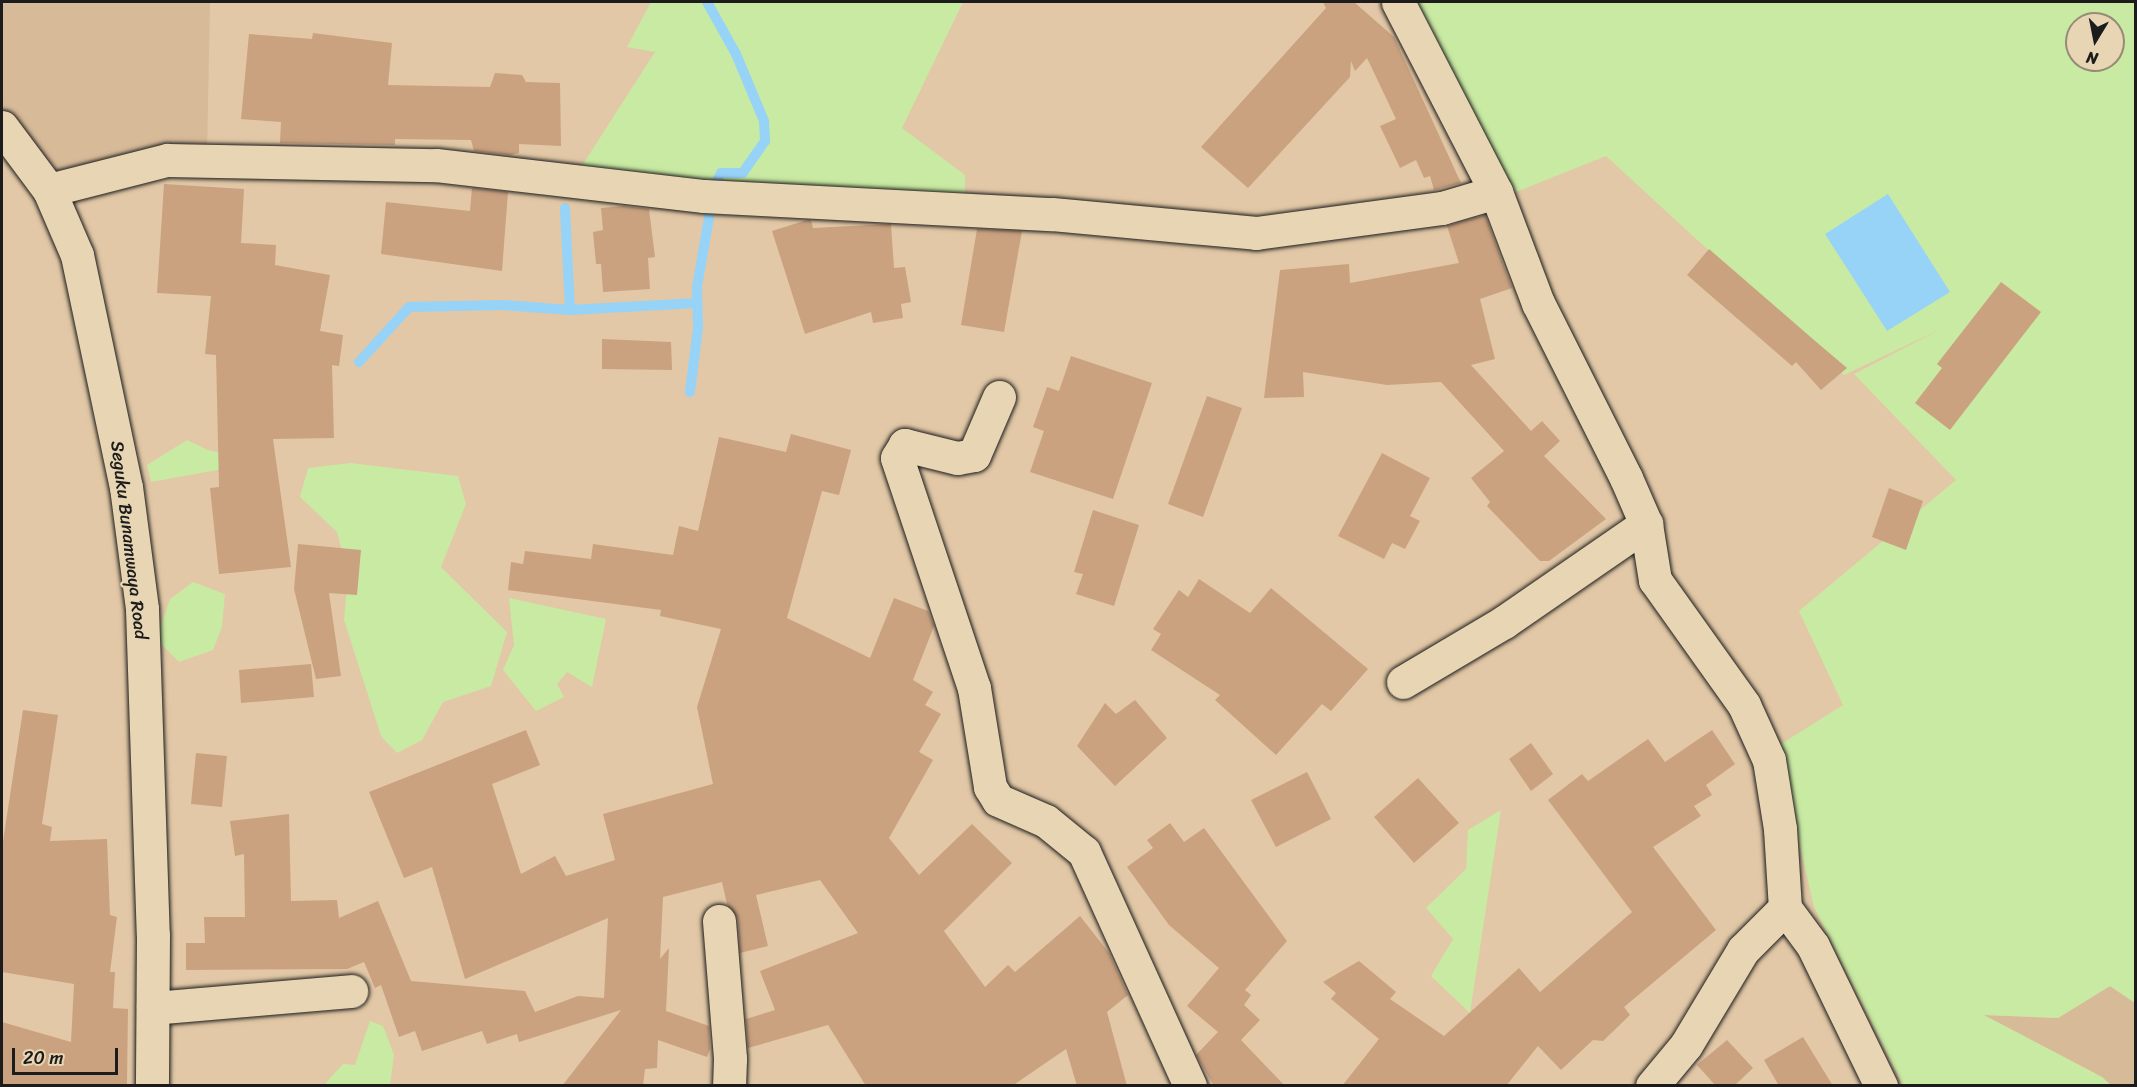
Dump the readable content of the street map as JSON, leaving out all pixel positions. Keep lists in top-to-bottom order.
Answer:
{
  "streets": {
    "street": ["Seguku Bunamwaya Road"]
  },
  "scale_bar": "20 m",
  "north": "bottom"
}
